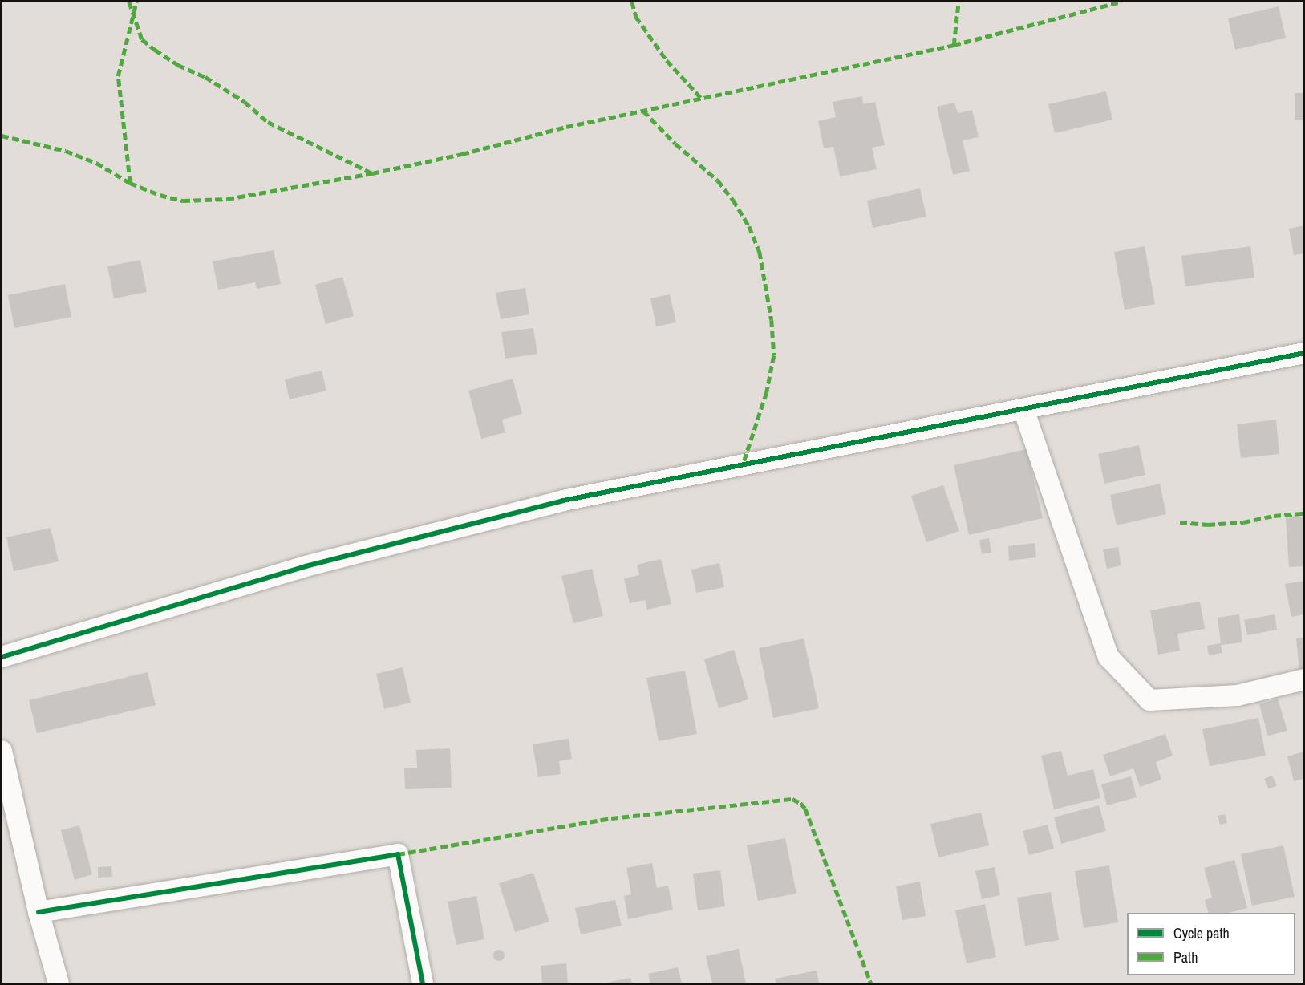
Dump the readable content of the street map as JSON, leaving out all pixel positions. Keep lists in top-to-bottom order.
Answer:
{
  "legend": ["Cycle path", "Path"]
}
